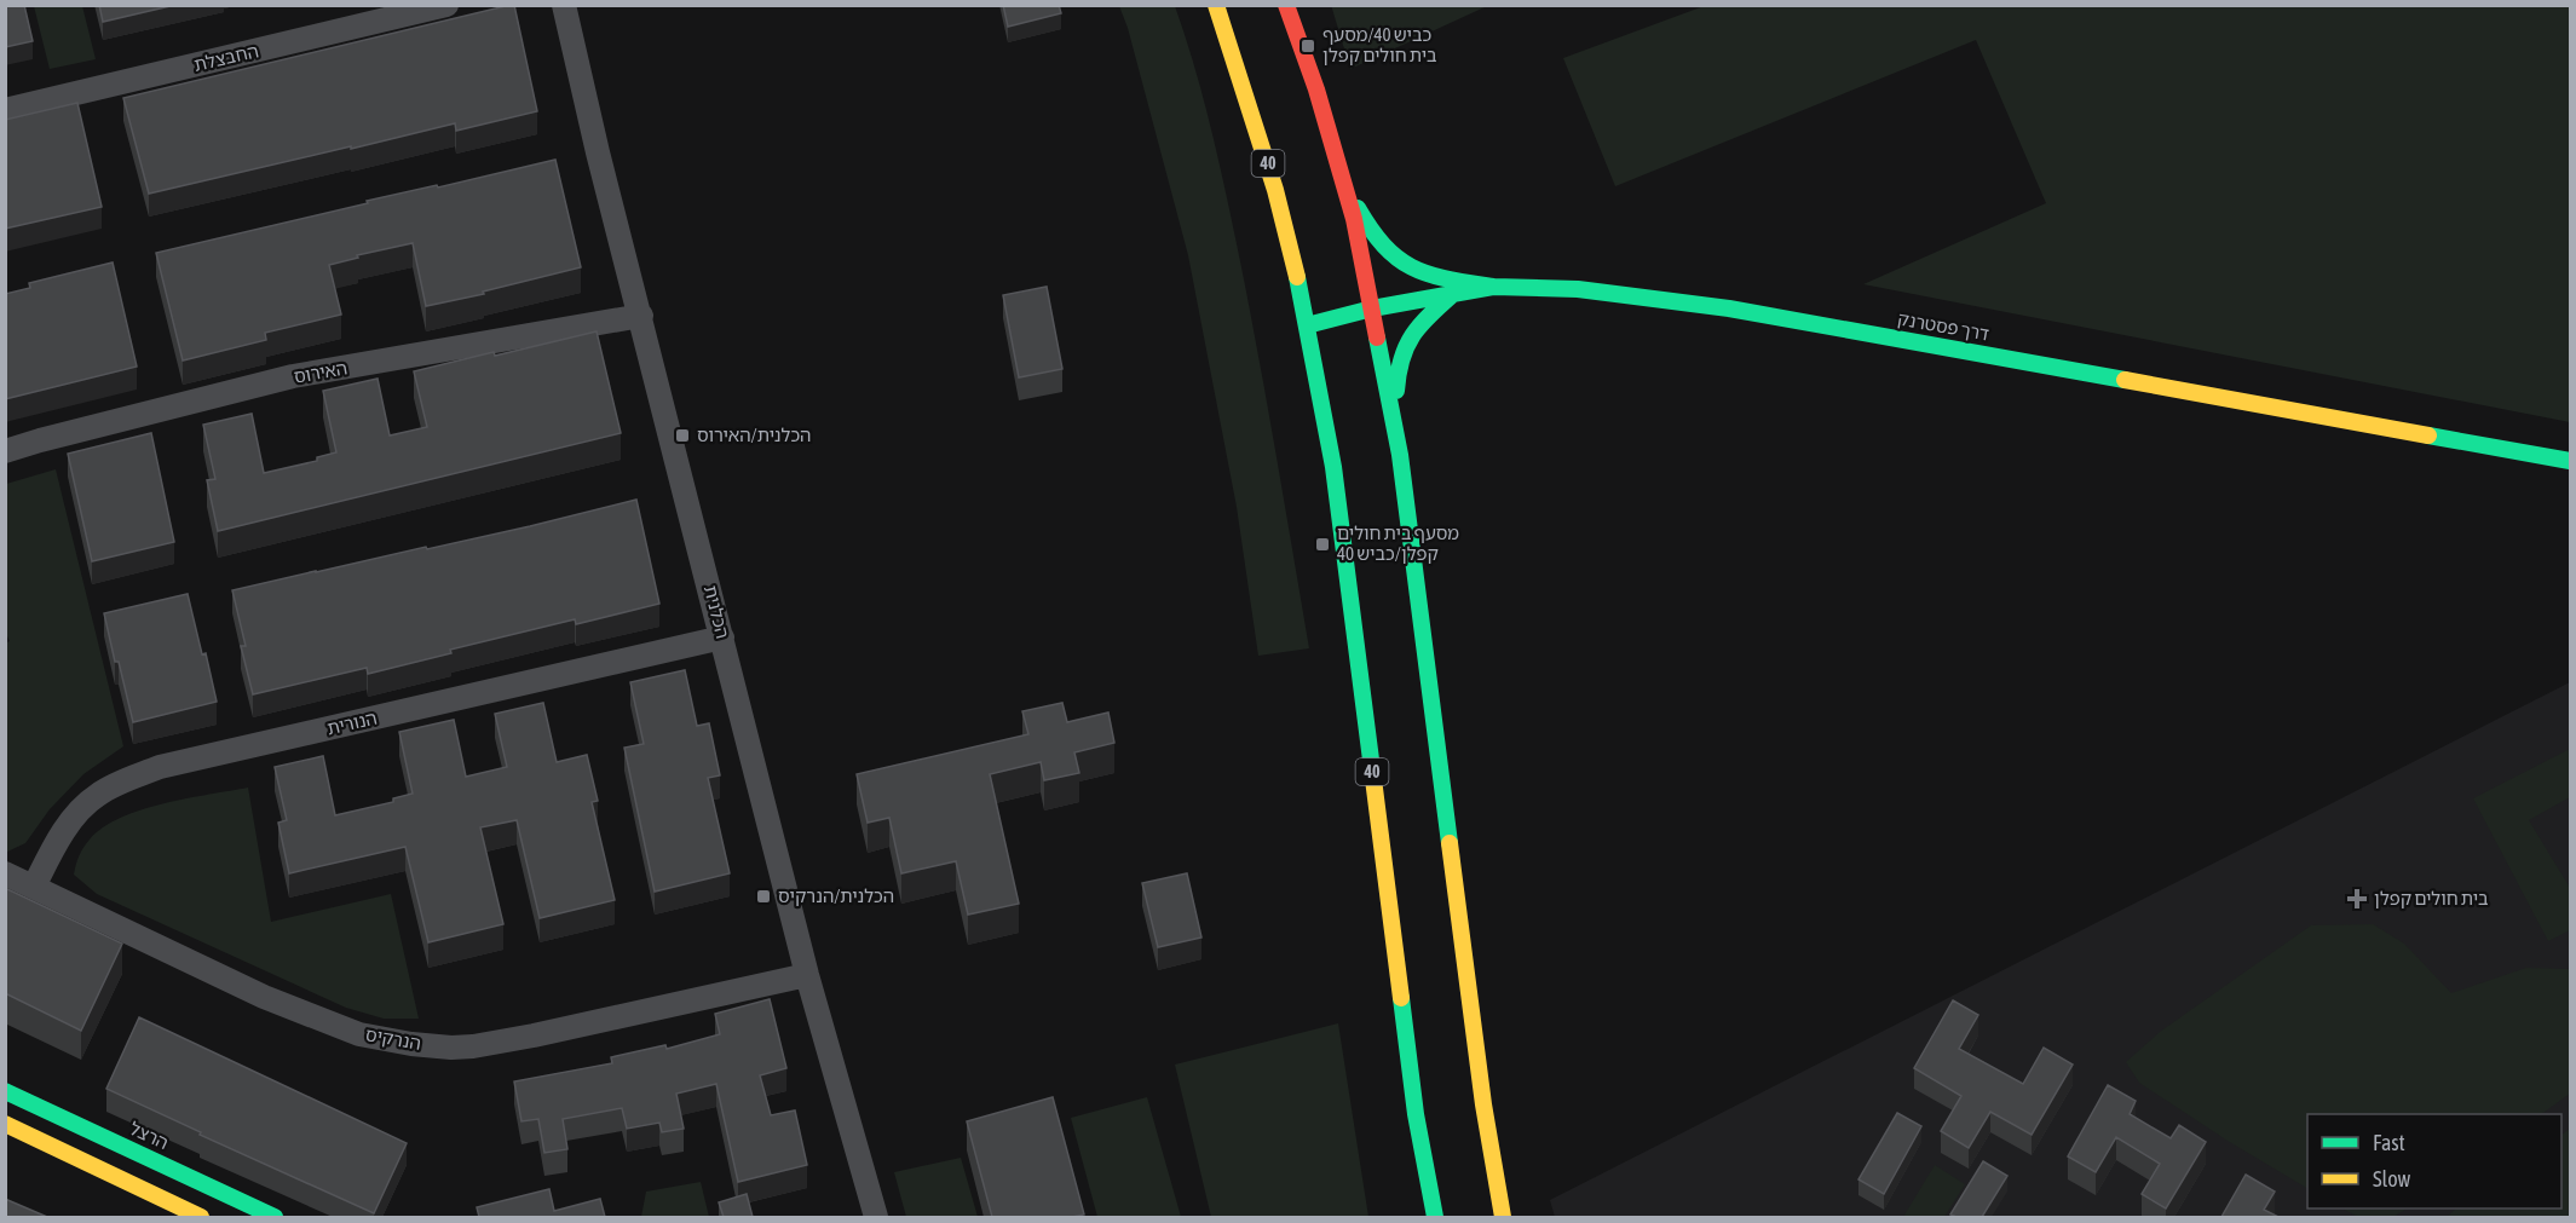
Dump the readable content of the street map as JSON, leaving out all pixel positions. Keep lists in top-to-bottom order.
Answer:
{
  "streets": {
    "main road": ["40", "דרך פסטרנק", "הרצל"],
    "street": [
      "החבצלת",
      "האירוס",
      "הכלנית",
      "הנורית",
      "הנרקיס"
    ]
  },
  "crossings": [
    ["40", "דרך פסטרנק"],
    ["האירוס", "הכלנית"],
    ["הכלנית", "הנורית"],
    ["הכלנית", "הנרקיס"],
    ["הנורית", "הנרקיס"]
  ],
  "places": {
    "transit": [
      "כביש 40/מסעף בית חולים קפלן",
      "הכלנית/האירוס",
      "מסעף בית חולים קפלן/כביש 40",
      "הכלנית/הנרקיס"
    ],
    "health": ["בית חולים קפלן"]
  },
  "legend": ["Fast", "Slow"]
}
